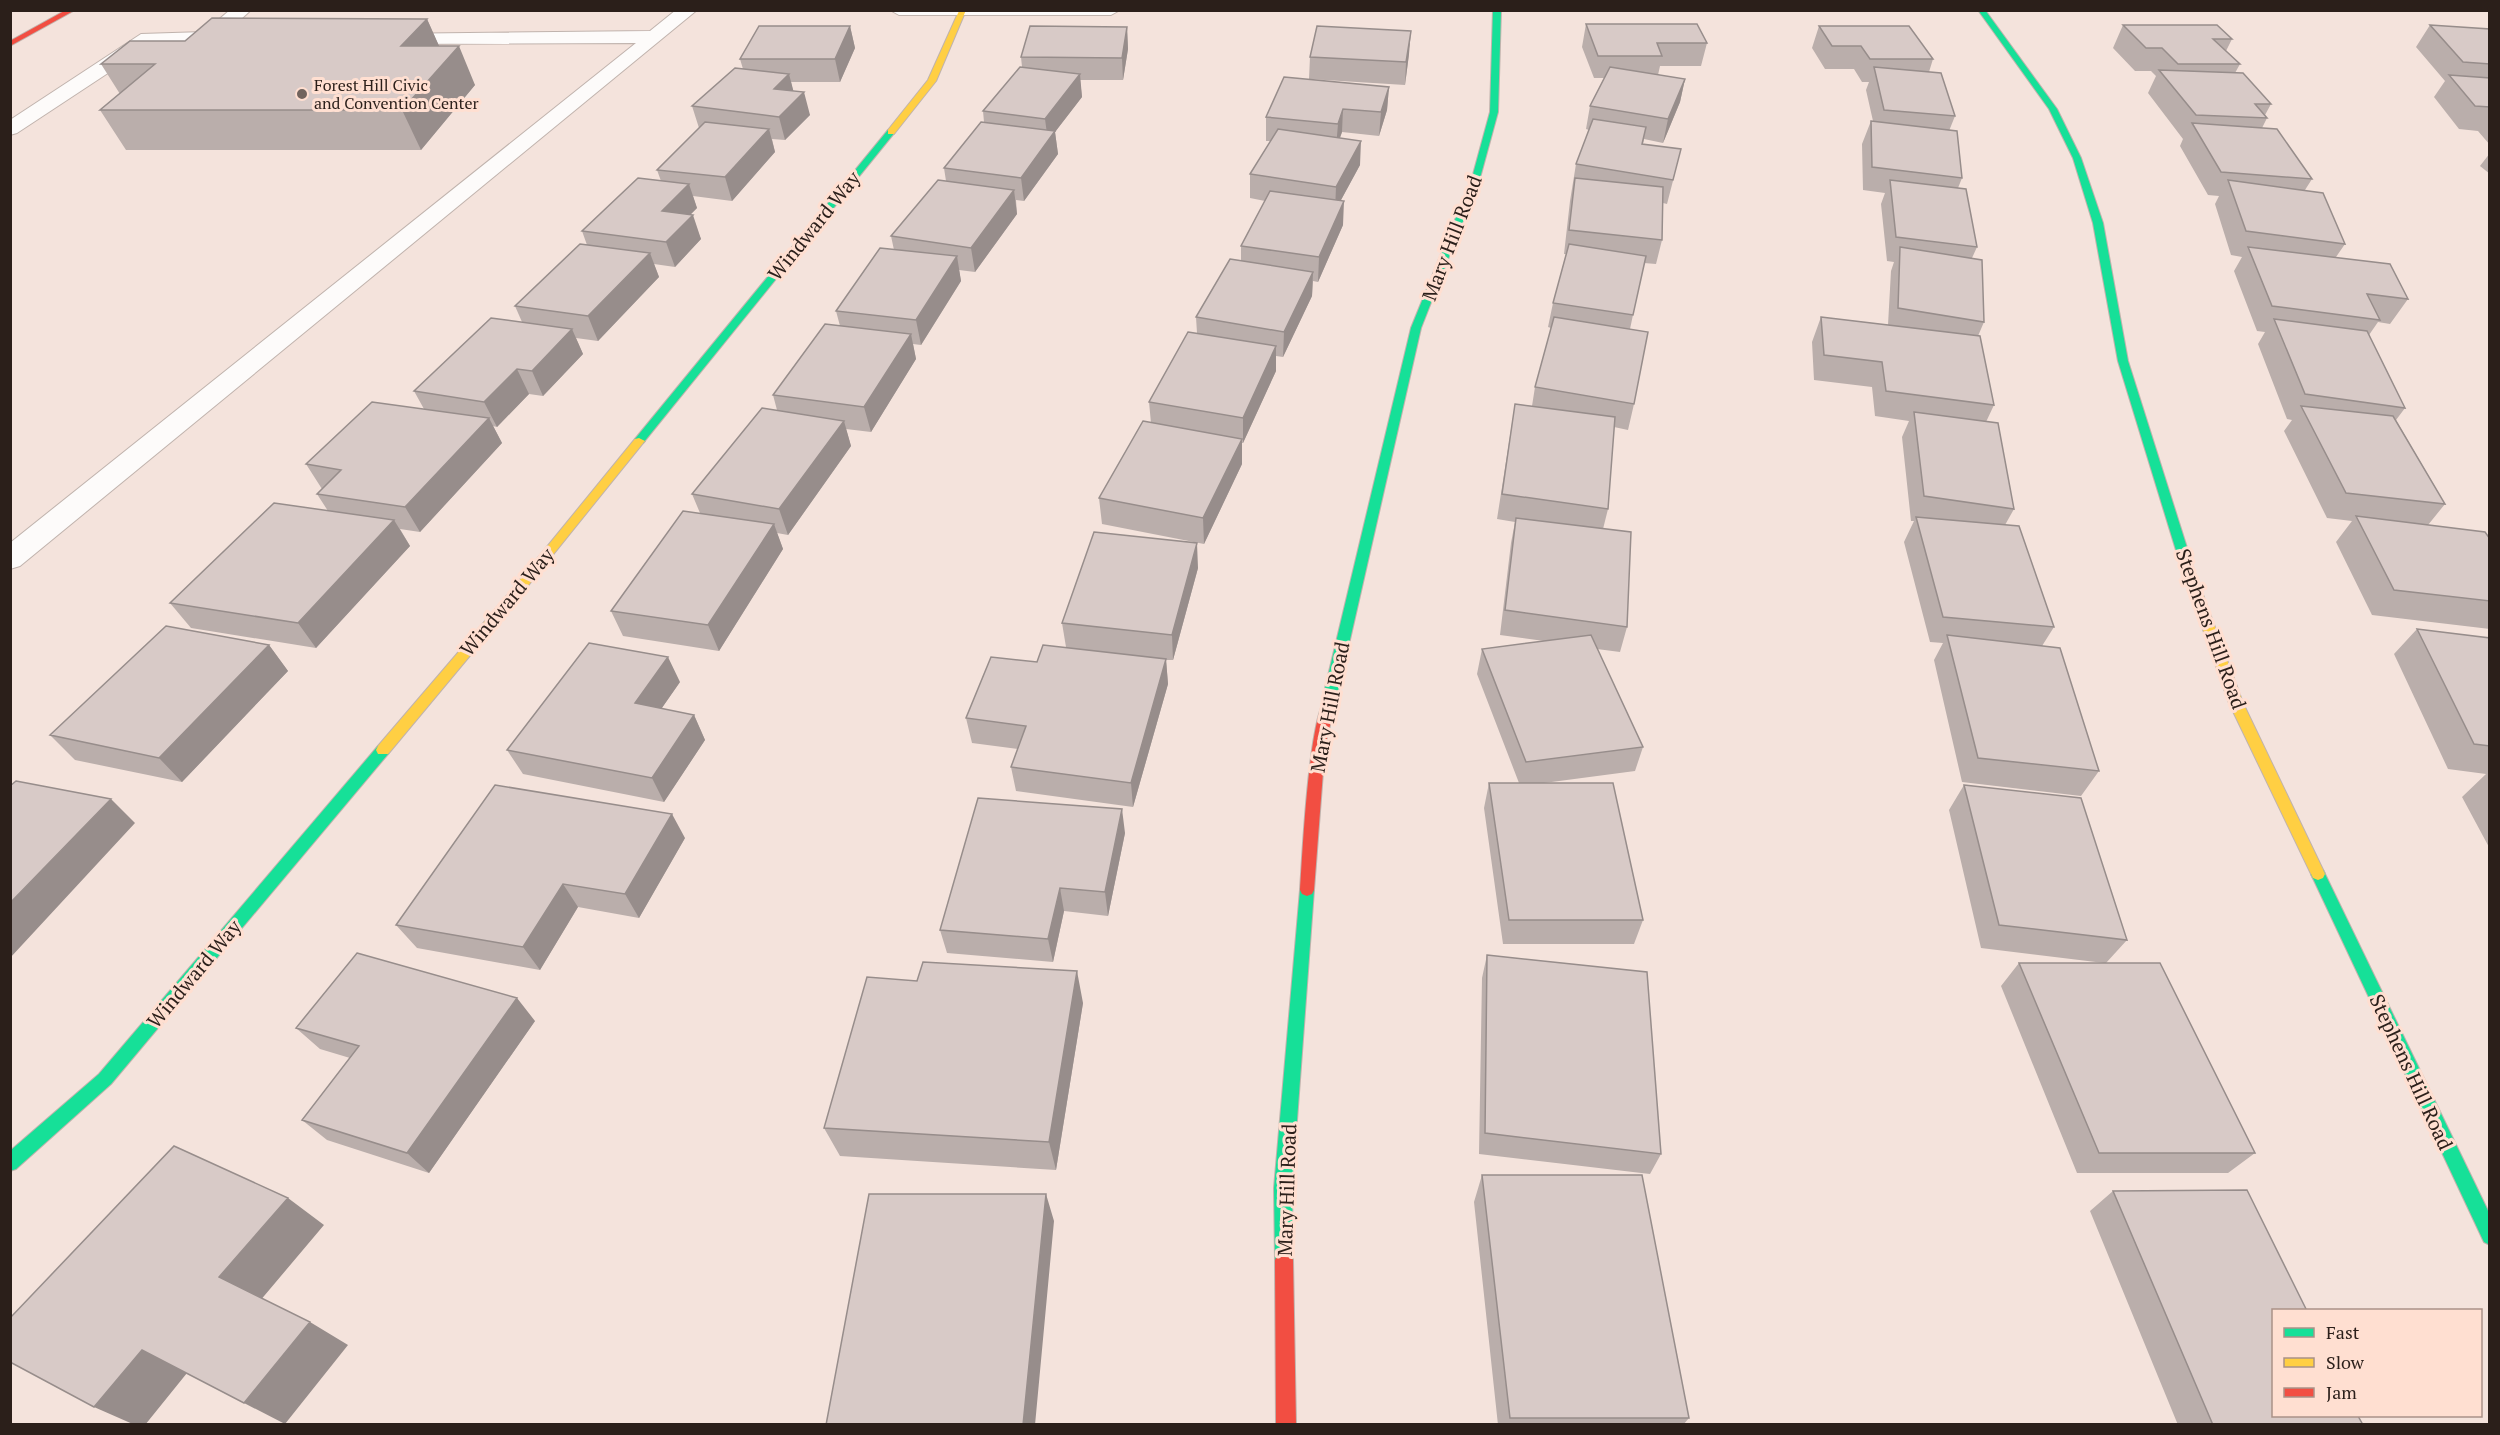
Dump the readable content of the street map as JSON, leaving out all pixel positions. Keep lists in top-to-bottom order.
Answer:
{
  "streets": {
    "street": ["Windward Way", "Mary Hill Road", "Stephens Hill Road"]
  },
  "places": ["Forest Hill Civic and Convention Center"],
  "legend": ["Fast", "Slow", "Jam"]
}
